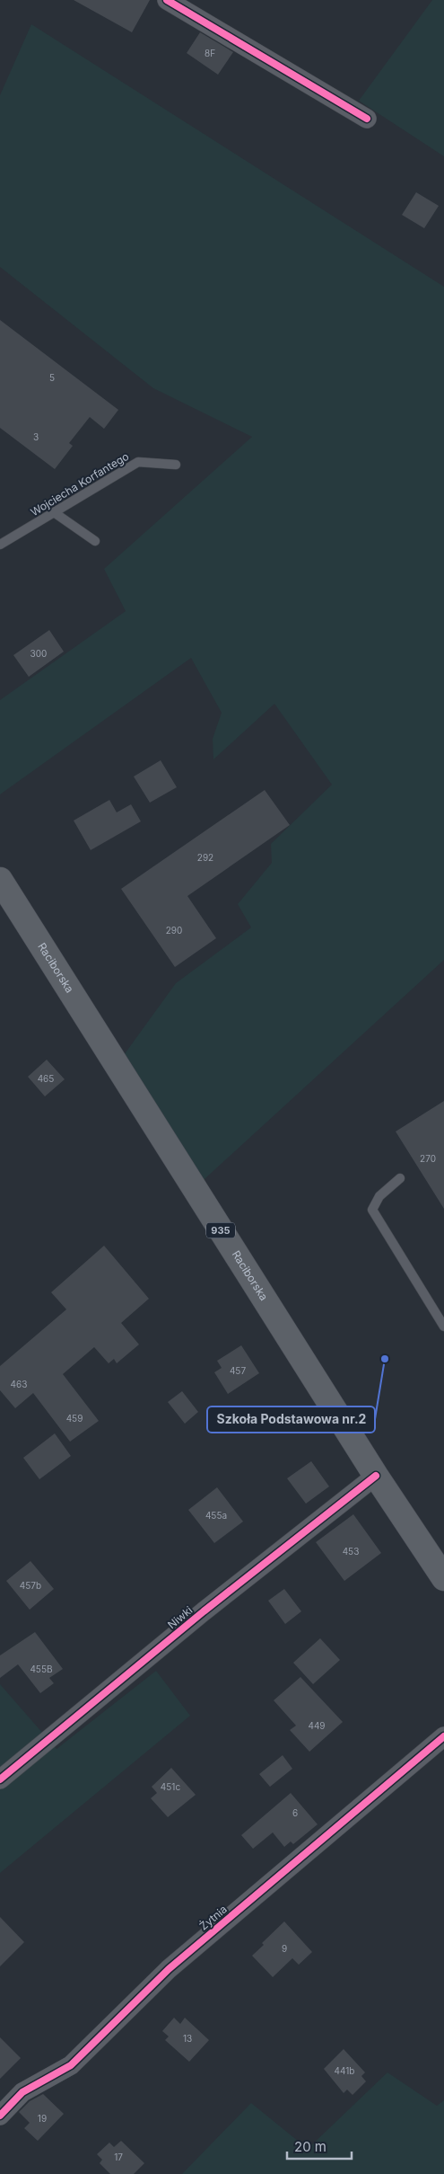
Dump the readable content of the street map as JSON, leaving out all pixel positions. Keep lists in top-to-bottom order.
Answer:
{
  "streets": {
    "main road": ["Raciborska", "935"],
    "street": ["Niwki", "Żytnia"],
    "lane": ["Wojciecha Korfantego"]
  },
  "crossings": [
    ["Raciborska", "Niwki"]
  ],
  "places": ["Szkoła Podstawowa nr.2"],
  "house_numbers": [
    "8F",
    "5",
    "3",
    "300",
    "292",
    "290",
    "465",
    "270",
    "457",
    "463",
    "459",
    "455a",
    "453",
    "457b",
    "455B",
    "449",
    "451c",
    "6",
    "9",
    "13",
    "441b",
    "19",
    "17"
  ],
  "scale_bar": "20 m"
}
